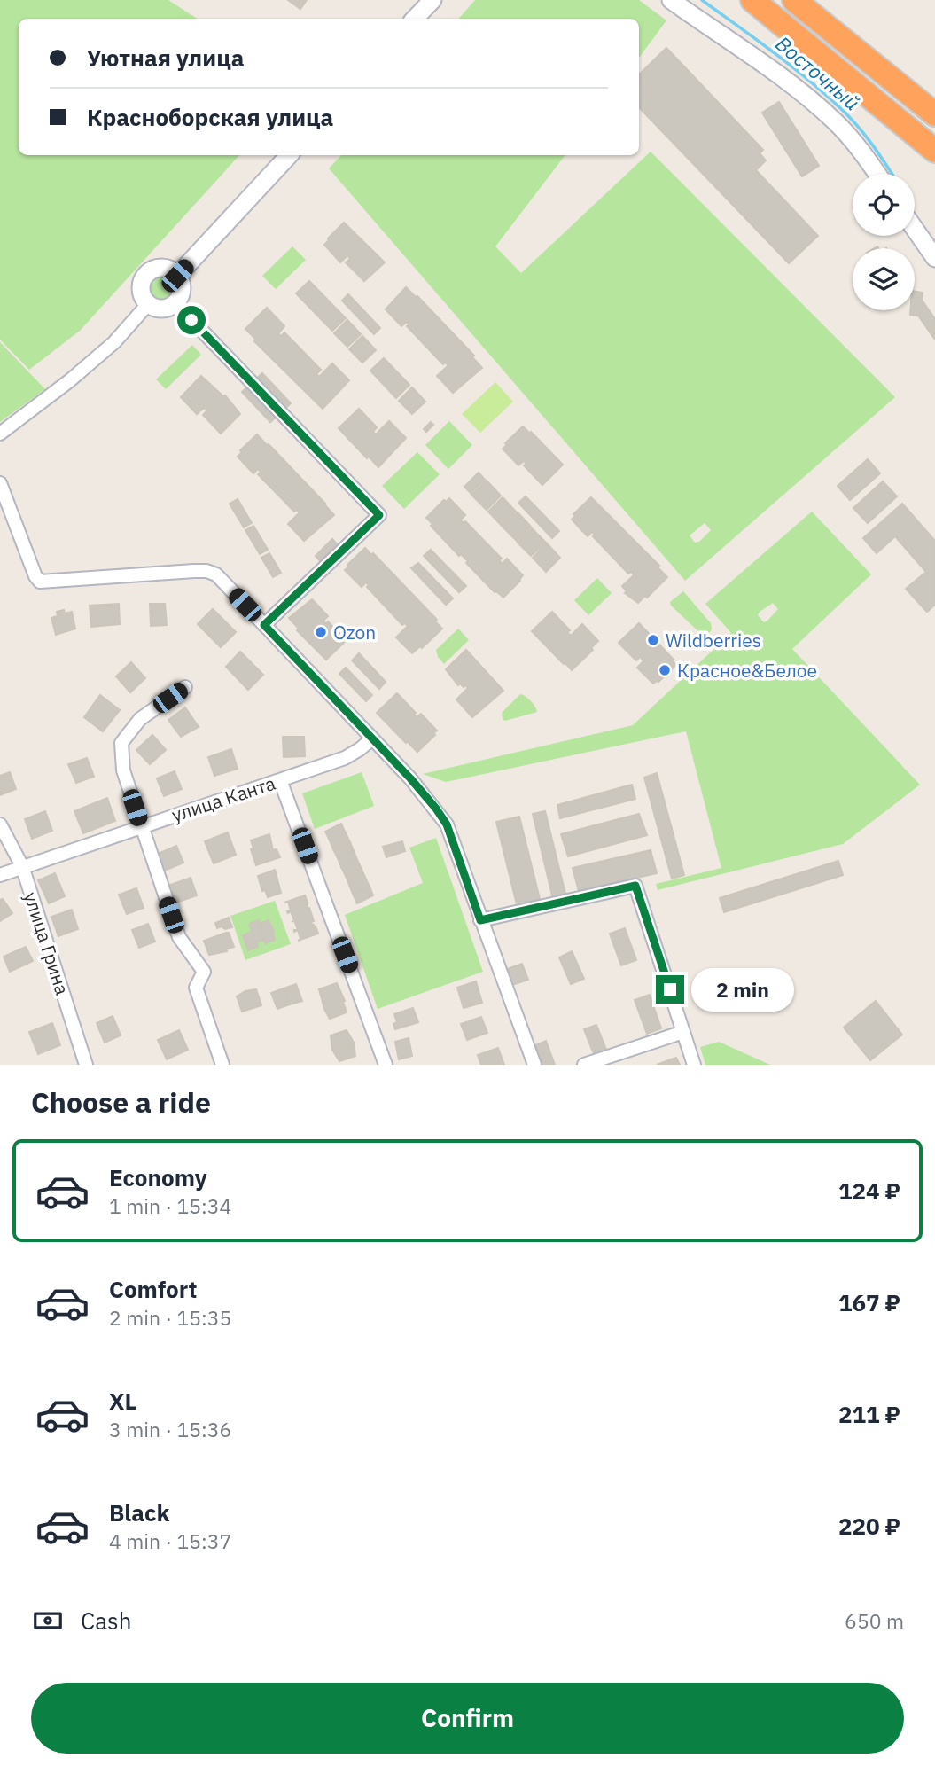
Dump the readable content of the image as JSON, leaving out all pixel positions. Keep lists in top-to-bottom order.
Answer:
{
  "streets": {
    "street": ["улица Канта", "улица Грина"]
  },
  "crossings": [
    ["улица Канта", "улица Грина"]
  ],
  "water": ["Восточный"],
  "places": ["Ozon", "Wildberries", "Красное&Белое"],
  "page": {
    "banner": ["Уютная улица", "Красноборская улица"],
    "bubble": "2 min",
    "heading": "Choose a ride",
    "list": [
      {
        "name": "Economy",
        "note": "1 min · 15:34",
        "value": "124 ₽"
      },
      {
        "name": "Comfort",
        "note": "2 min · 15:35",
        "value": "167 ₽"
      },
      {
        "name": "XL",
        "note": "3 min · 15:36",
        "value": "211 ₽"
      },
      {
        "name": "Black",
        "note": "4 min · 15:37",
        "value": "220 ₽"
      }
    ],
    "pay": ["Cash", "650 m"],
    "buttons": "Confirm"
  }
}
